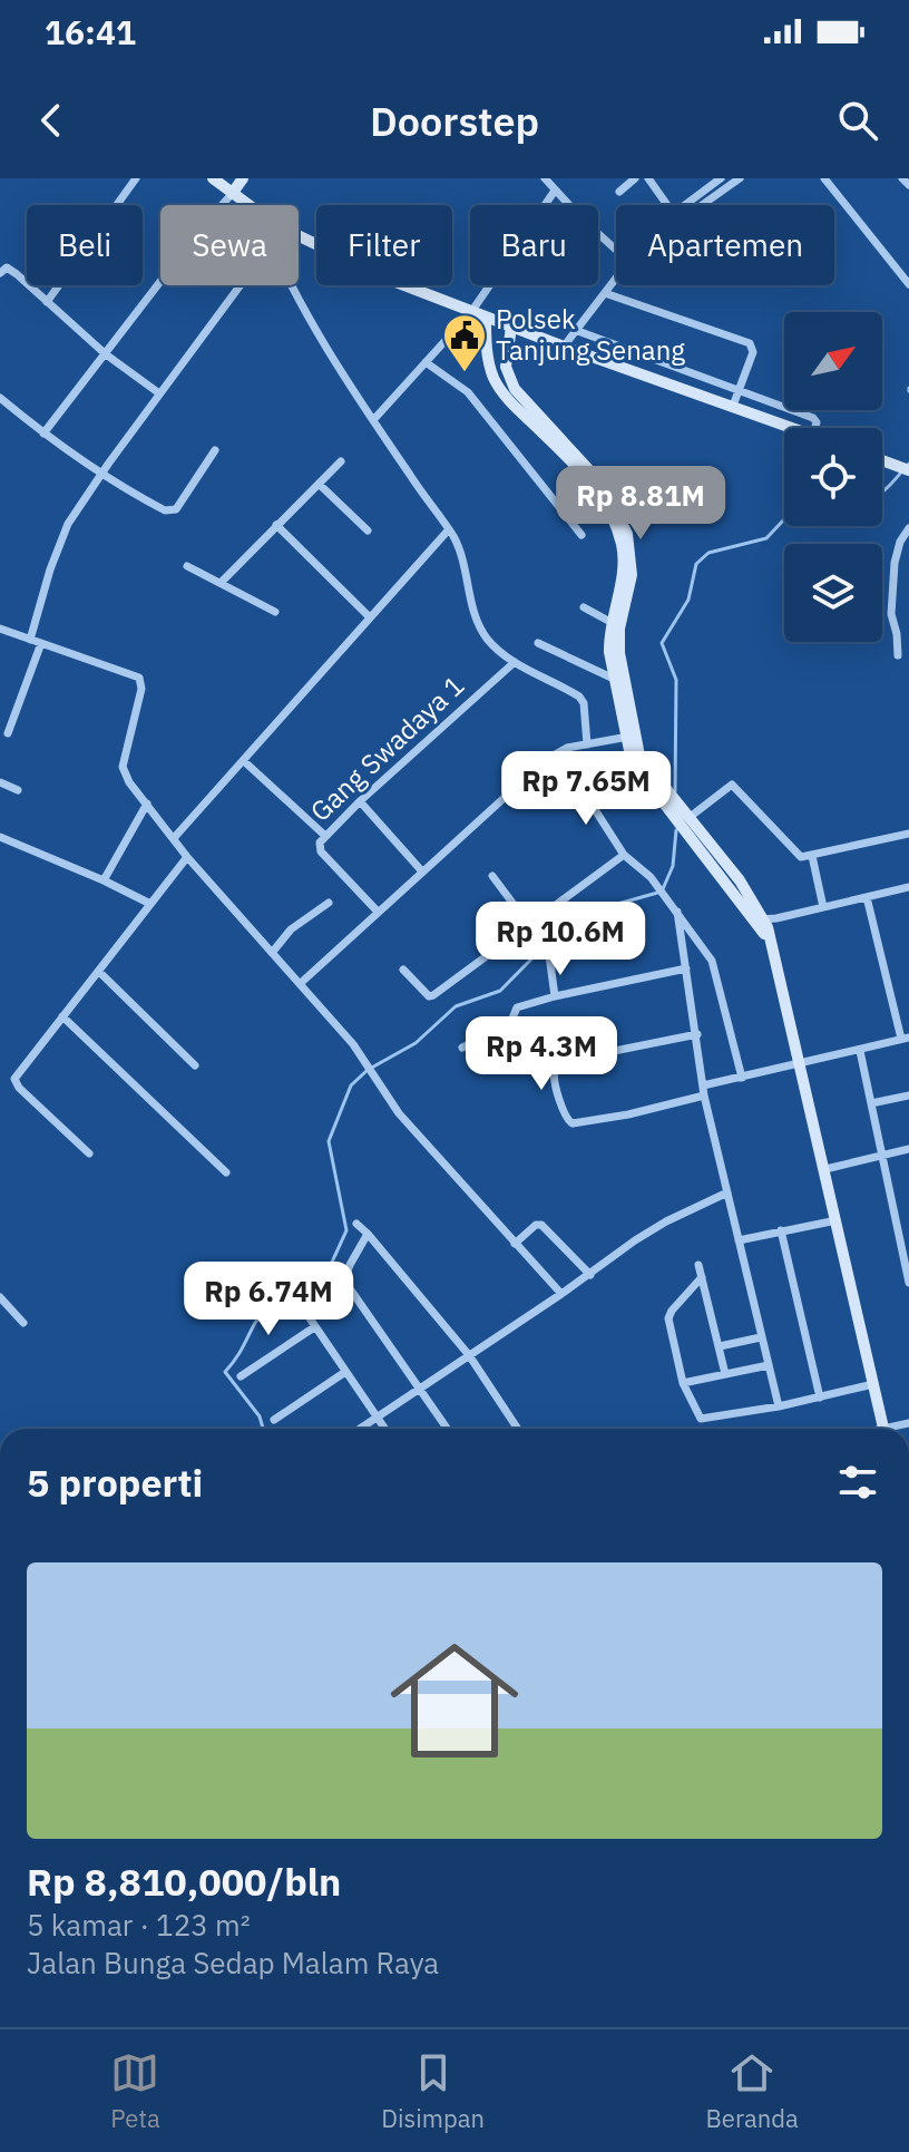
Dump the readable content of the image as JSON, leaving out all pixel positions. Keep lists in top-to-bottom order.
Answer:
{
  "streets": {
    "street": ["Gang Swadaya 1"]
  },
  "places": {
    "public building": ["Polsek Tanjung Senang"]
  },
  "north": "top right",
  "page": {
    "status": "16:41",
    "header": "Doorstep",
    "chip": [
      "Beli",
      "Sewa",
      "Filter",
      "Baru",
      "Apartemen"
    ],
    "price": [
      "Rp 8.81M",
      "Rp 7.65M",
      "Rp 10.6M",
      "Rp 4.3M",
      "Rp 6.74M"
    ],
    "heading": "5 properti",
    "list": [
      {
        "name": "Rp 8,810,000/bln",
        "note": "5 kamar · 123 m² · Jalan Bunga Sedap Malam Raya"
      }
    ],
    "tabs": ["Peta", "Disimpan", "Beranda"]
  }
}
